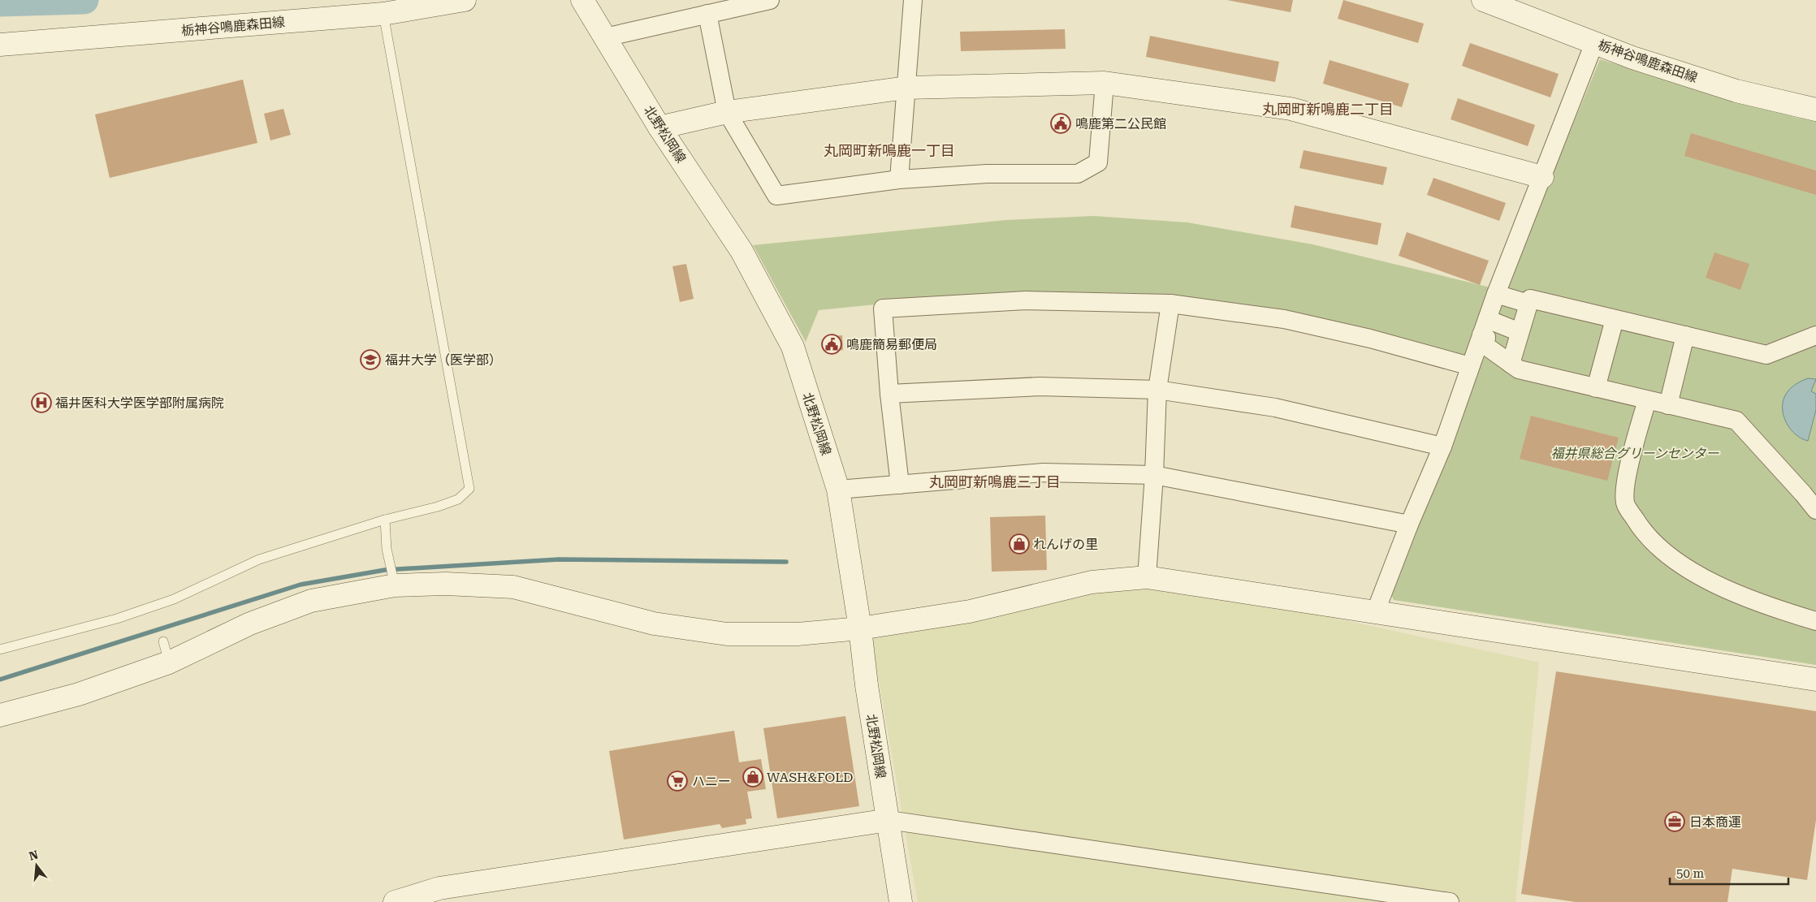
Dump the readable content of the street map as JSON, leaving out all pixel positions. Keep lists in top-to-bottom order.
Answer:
{
  "streets": {
    "street": ["栃神谷鳴鹿森田線", "北野松岡線"]
  },
  "districts": ["丸岡町新鳴鹿二丁目", "丸岡町新鳴鹿一丁目", "丸岡町新鳴鹿三丁目"],
  "parks": ["福井県総合グリーンセンター"],
  "places": {
    "public building": ["鳴鹿第二公民館", "鳴鹿簡易郵便局"],
    "school or university": ["福井大学（医学部）"],
    "hospital": ["福井医科大学医学部附属病院"],
    "shop": ["れんげの里", "WASH&FOLD"],
    "supermarket": ["ハニー"],
    "office": ["日本商運"]
  },
  "scale_bar": "50 m",
  "north": "top"
}
